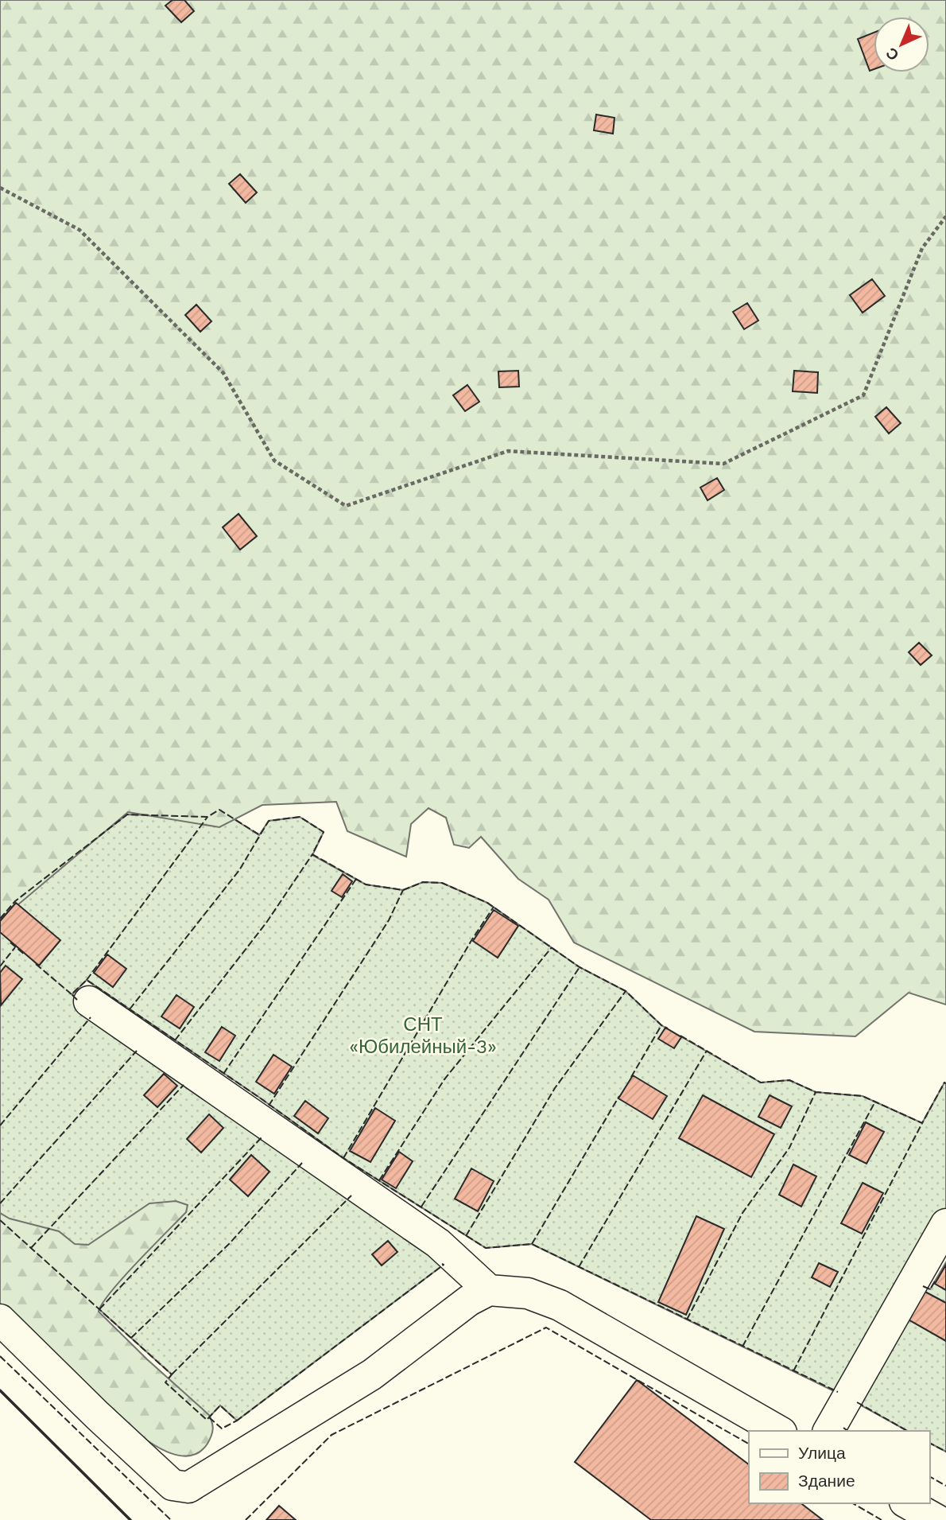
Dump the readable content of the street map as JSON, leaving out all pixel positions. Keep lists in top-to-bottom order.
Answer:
{
  "parks": ["СНТ «Юбилейный-3»"],
  "legend": ["Улица", "Здание"],
  "north": "bottom left"
}
